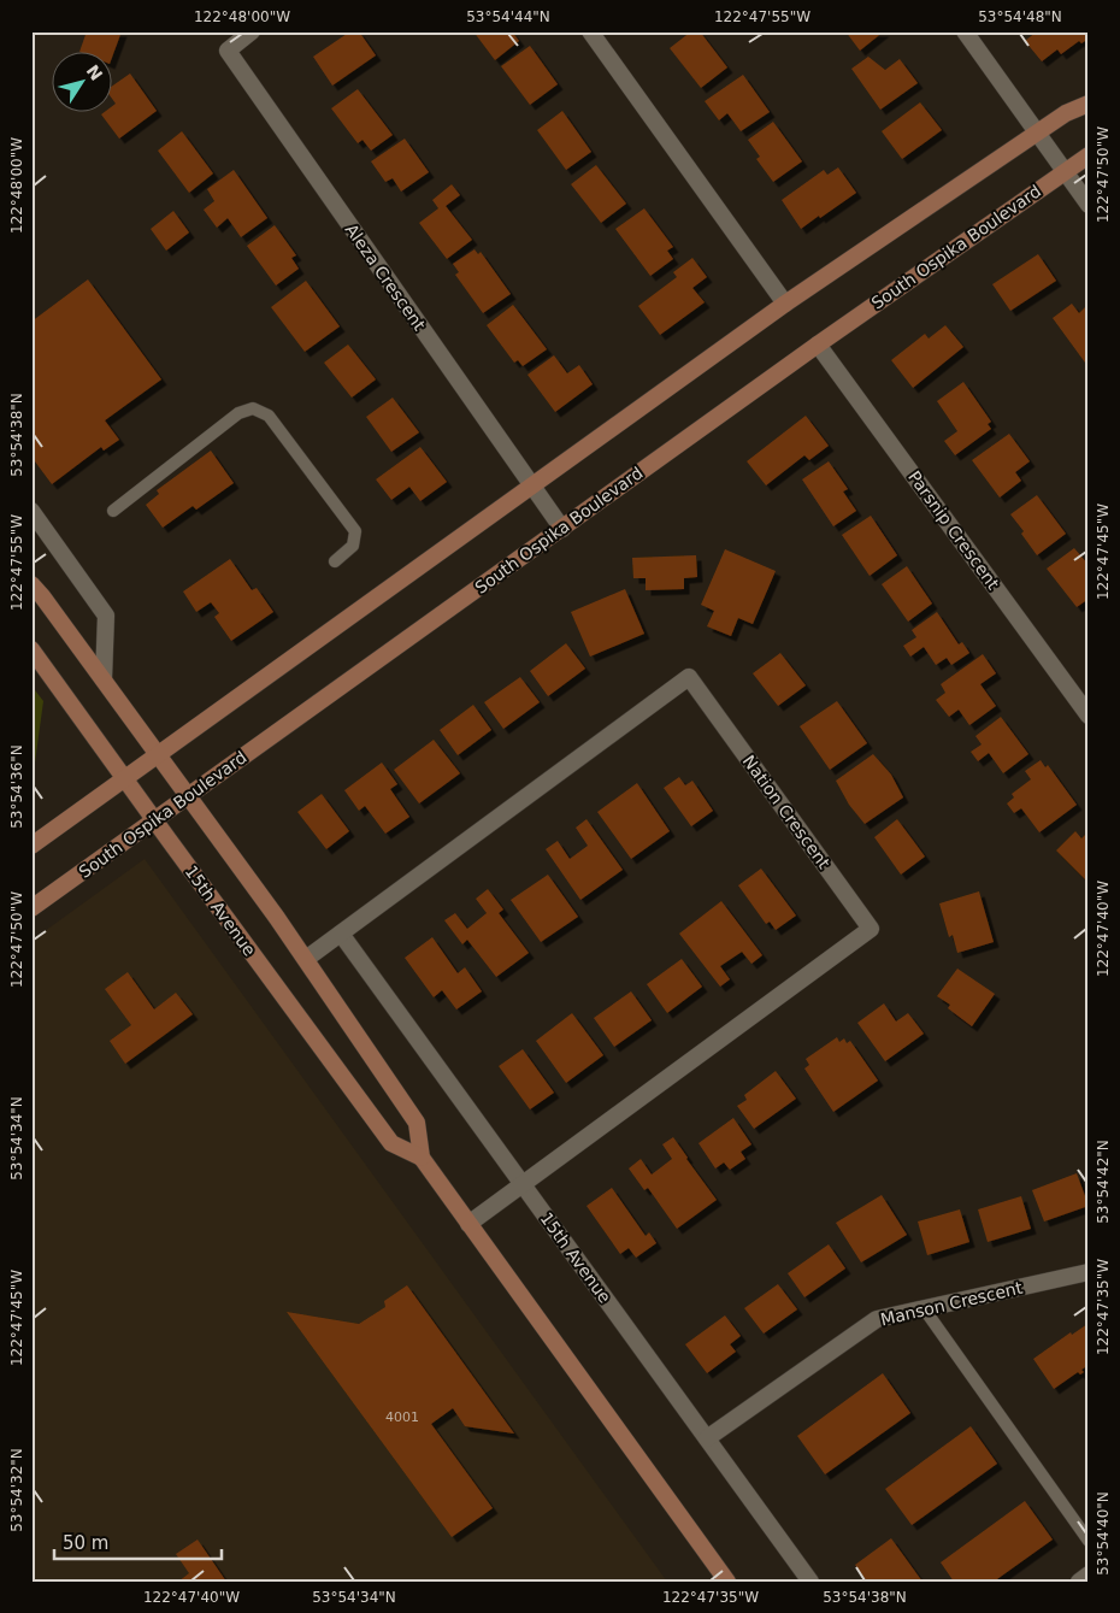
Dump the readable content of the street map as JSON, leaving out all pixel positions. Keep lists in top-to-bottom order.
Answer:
{
  "streets": {
    "main road": ["South Ospika Boulevard", "15th Avenue"],
    "street": [
      "Aleza Crescent",
      "Parsnip Crescent",
      "Nation Crescent",
      "Manson Crescent"
    ]
  },
  "crossings": [
    ["South Ospika Boulevard", "Aleza Crescent"],
    ["South Ospika Boulevard", "Parsnip Crescent"],
    ["South Ospika Boulevard", "15th Avenue"],
    ["Nation Crescent", "15th Avenue"],
    ["15th Avenue", "Manson Crescent"]
  ],
  "house_numbers": ["4001"],
  "scale_bar": "50 m",
  "north": "top right",
  "coordinates": [
    "122°48'00\"W",
    "53°54'44\"N",
    "122°47'55\"W",
    "53°54'48\"N",
    "122°47'50\"W",
    "53°54'38\"N",
    "122°47'45\"W",
    "53°54'36\"N",
    "122°47'40\"W",
    "53°54'34\"N",
    "53°54'42\"N",
    "122°47'35\"W",
    "53°54'32\"N",
    "53°54'40\"N"
  ]
}
